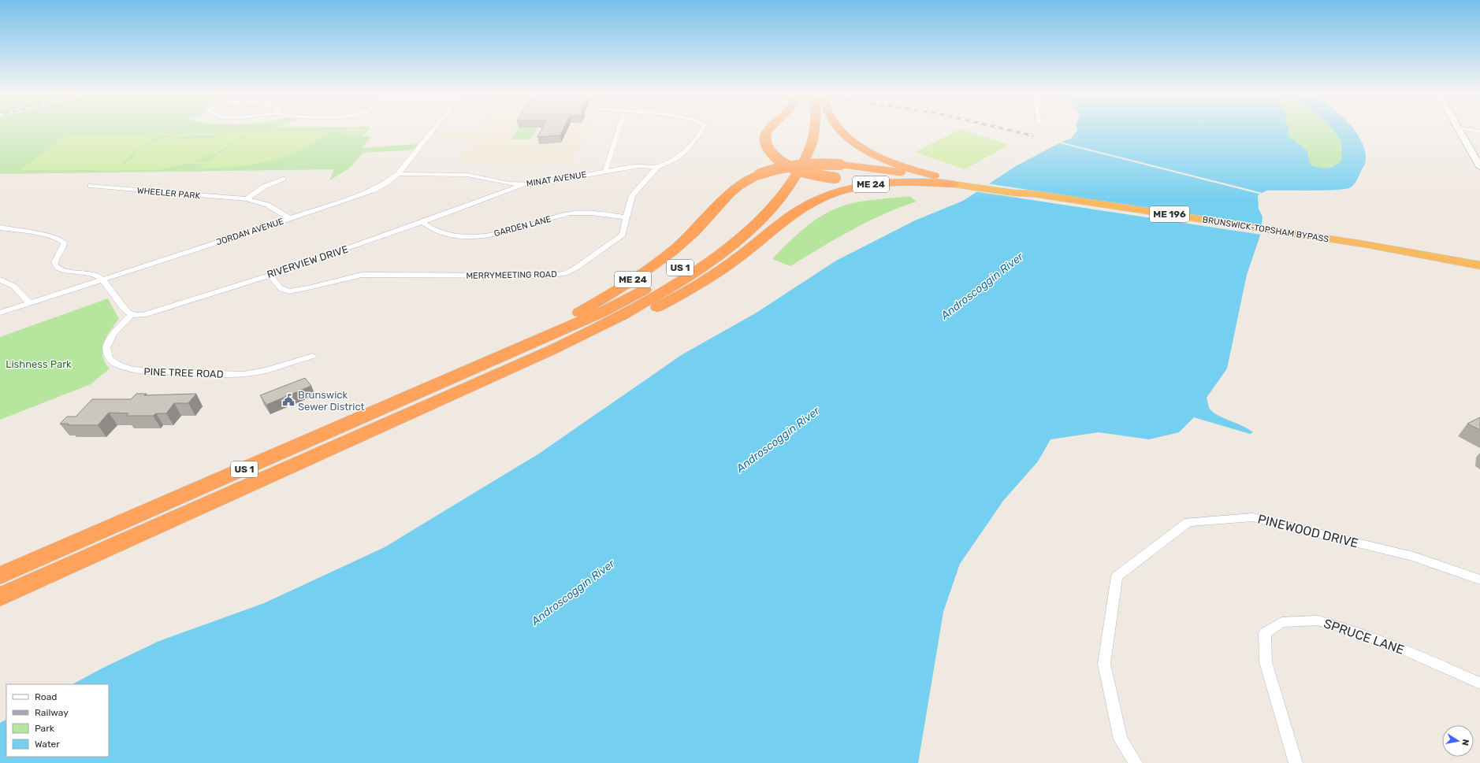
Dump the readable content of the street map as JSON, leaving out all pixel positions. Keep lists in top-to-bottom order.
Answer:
{
  "streets": {
    "highway": [
      "ME 24",
      "ME 196",
      "BRUNSWICK-TOPSHAM BYPASS",
      "US 1"
    ],
    "street": [
      "MINAT AVENUE",
      "WHEELER PARK",
      "GARDEN LANE",
      "JORDAN AVENUE",
      "RIVERVIEW DRIVE",
      "MERRYMEETING ROAD",
      "PINE TREE ROAD",
      "PINEWOOD DRIVE",
      "SPRUCE LANE"
    ]
  },
  "crossings": [
    ["MINAT AVENUE", "JORDAN AVENUE"],
    ["MINAT AVENUE", "RIVERVIEW DRIVE"],
    ["MINAT AVENUE", "MERRYMEETING ROAD"],
    ["ME 24", "BRUNSWICK-TOPSHAM BYPASS"],
    ["ME 24", "US 1"],
    ["WHEELER PARK", "JORDAN AVENUE"],
    ["GARDEN LANE", "RIVERVIEW DRIVE"],
    ["GARDEN LANE", "MERRYMEETING ROAD"],
    ["RIVERVIEW DRIVE", "MERRYMEETING ROAD"],
    ["RIVERVIEW DRIVE", "PINE TREE ROAD"]
  ],
  "water": ["Androscoggin River"],
  "parks": ["Lishness Park"],
  "places": {
    "public building": ["Brunswick Sewer District"]
  },
  "legend": [
    "Road",
    "Railway",
    "Park",
    "Water"
  ],
  "north": "right"
}
